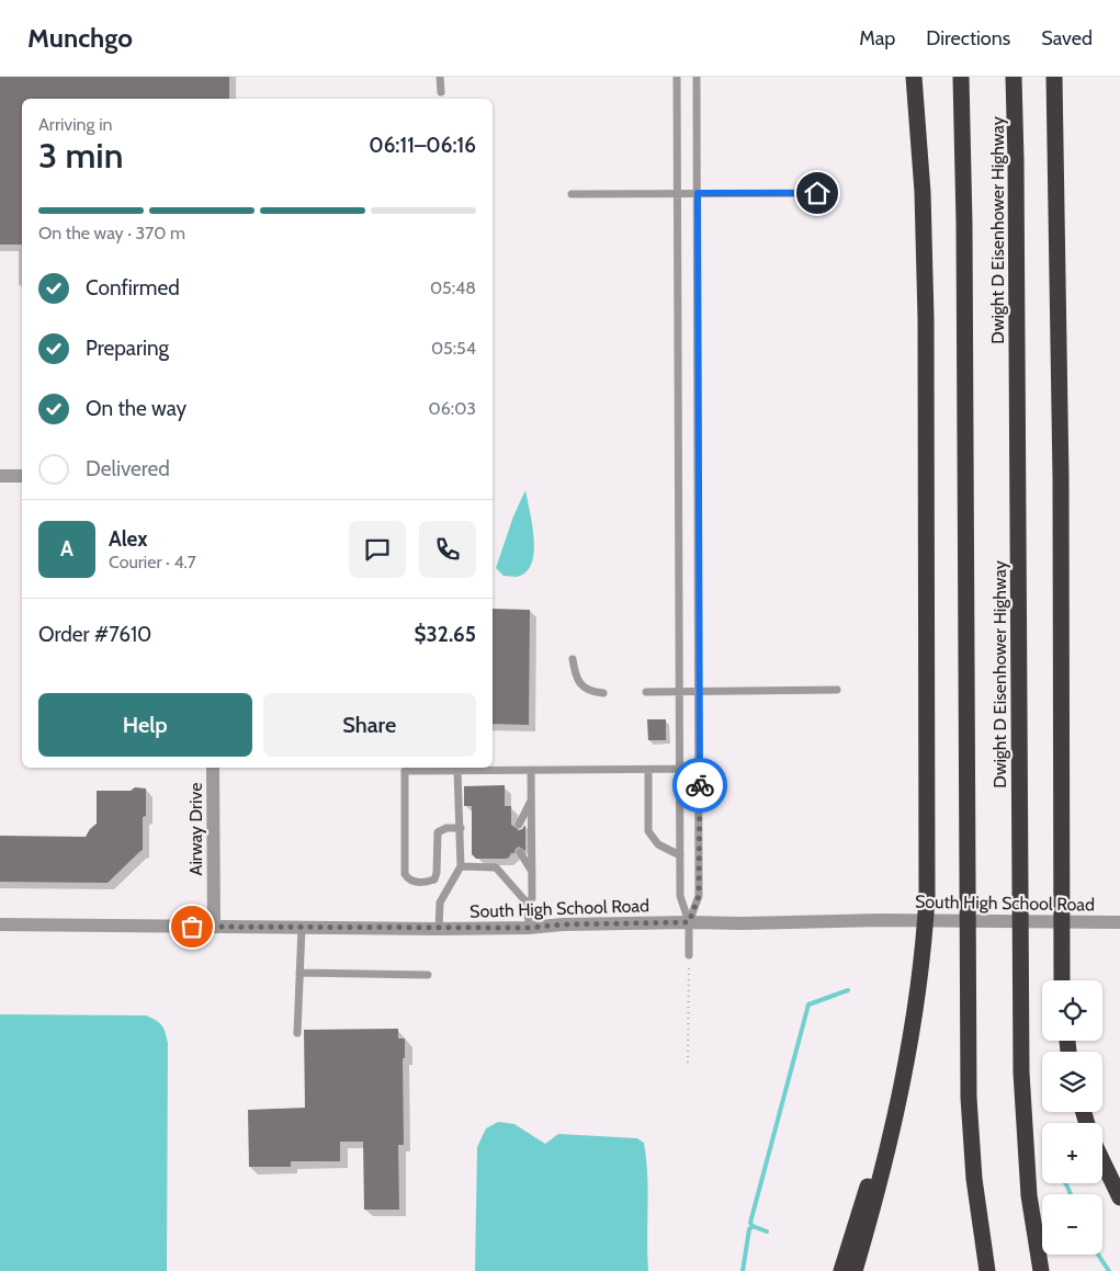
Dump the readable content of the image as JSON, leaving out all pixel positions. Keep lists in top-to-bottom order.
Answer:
{
  "streets": {
    "highway": ["Dwight D Eisenhower Highway"],
    "street": ["Airway Drive", "South High School Road"]
  },
  "crossings": [
    ["Airway Drive", "South High School Road"]
  ],
  "page": {
    "header": "Munchgo",
    "nav": ["Map", "Directions", "Saved"],
    "heading": ["3 min", "Arriving in", "06:11–06:16"],
    "panel": [
      "Alex",
      "Courier · 4.7",
      "Order #7610",
      "$32.65"
    ],
    "bar": "On the way · 370 m",
    "list": [
      ["Confirmed", "05:48"],
      ["Preparing", "05:54"],
      ["On the way", "06:03"],
      "Delivered"
    ],
    "round": "A",
    "buttons": ["Help", "Share"],
    "map_buttons": ["+", "−"]
  }
}
